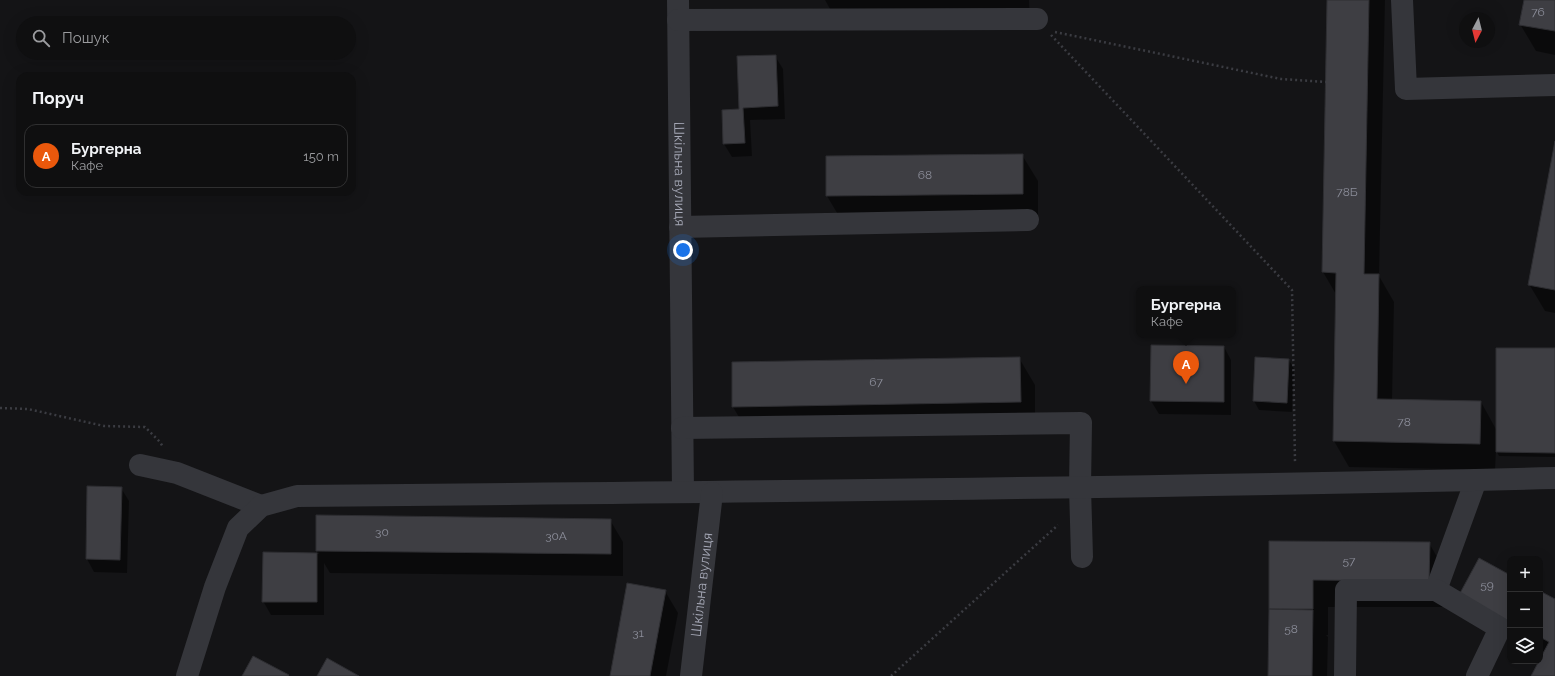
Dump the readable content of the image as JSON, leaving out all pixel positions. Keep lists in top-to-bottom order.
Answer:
{
  "streets": {
    "street": ["Шкільна вулиця"]
  },
  "house_numbers": [
    "76",
    "68",
    "78Б",
    "67",
    "78",
    "30",
    "30А",
    "57",
    "59",
    "58",
    "31"
  ],
  "north": "bottom",
  "page": {
    "search": "Пошук",
    "heading": "Поруч",
    "list": [
      {
        "mark": "A",
        "name": "Бургерна",
        "note": "Кафе",
        "value": "150 m"
      }
    ],
    "popup": ["Бургерна", "Кафе"],
    "pins": "A",
    "map_buttons": ["+", "−"]
  }
}
